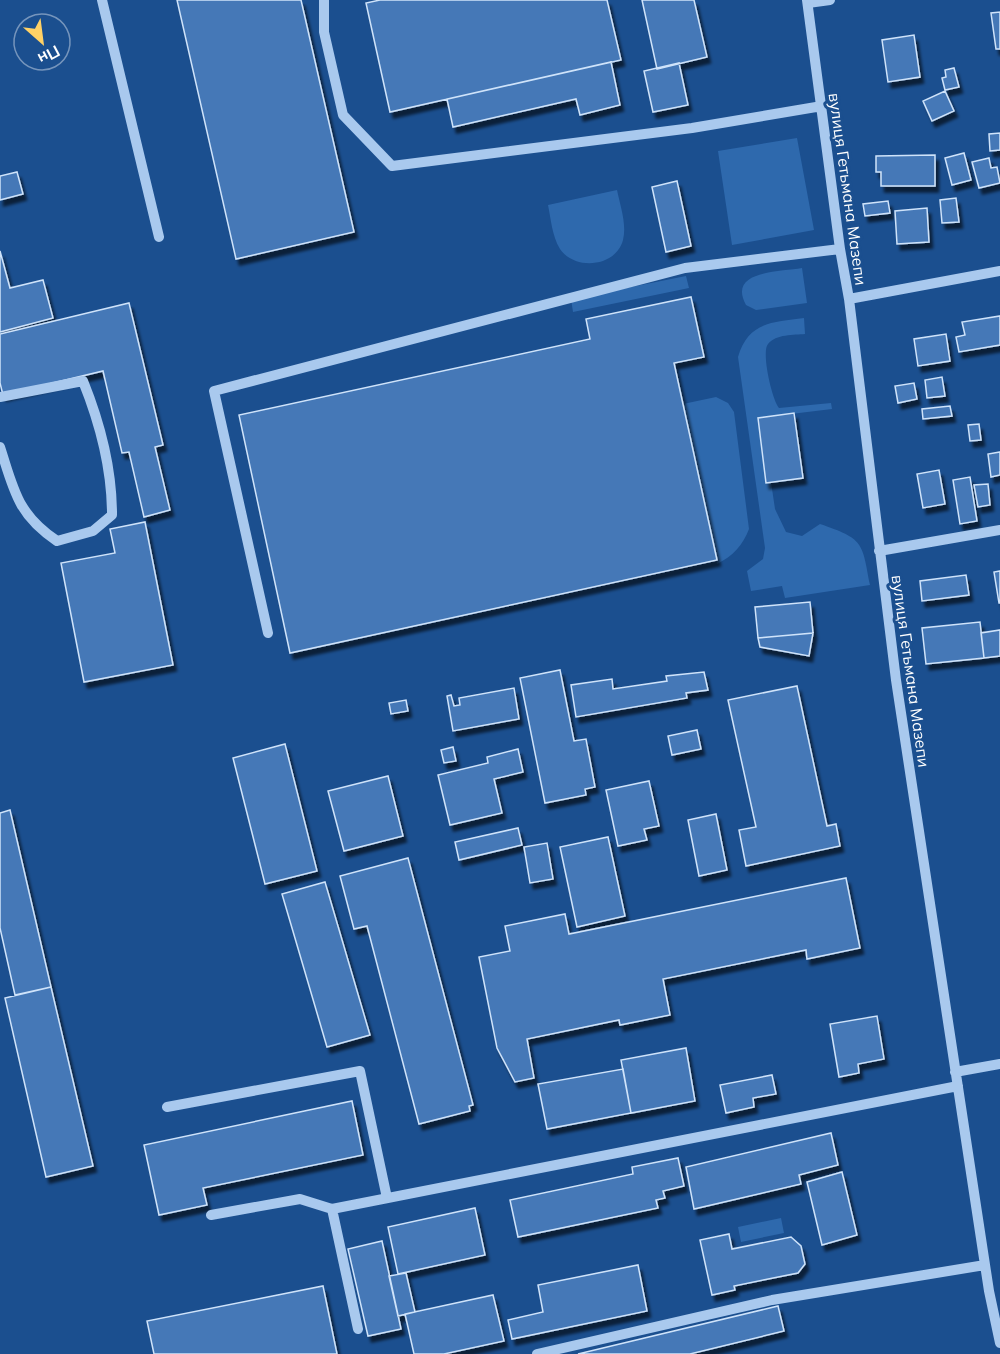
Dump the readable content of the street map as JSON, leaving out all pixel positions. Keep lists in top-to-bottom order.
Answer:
{
  "streets": {
    "street": ["вулиця Гетьмана Мазепи"]
  },
  "north": "bottom right"
}
